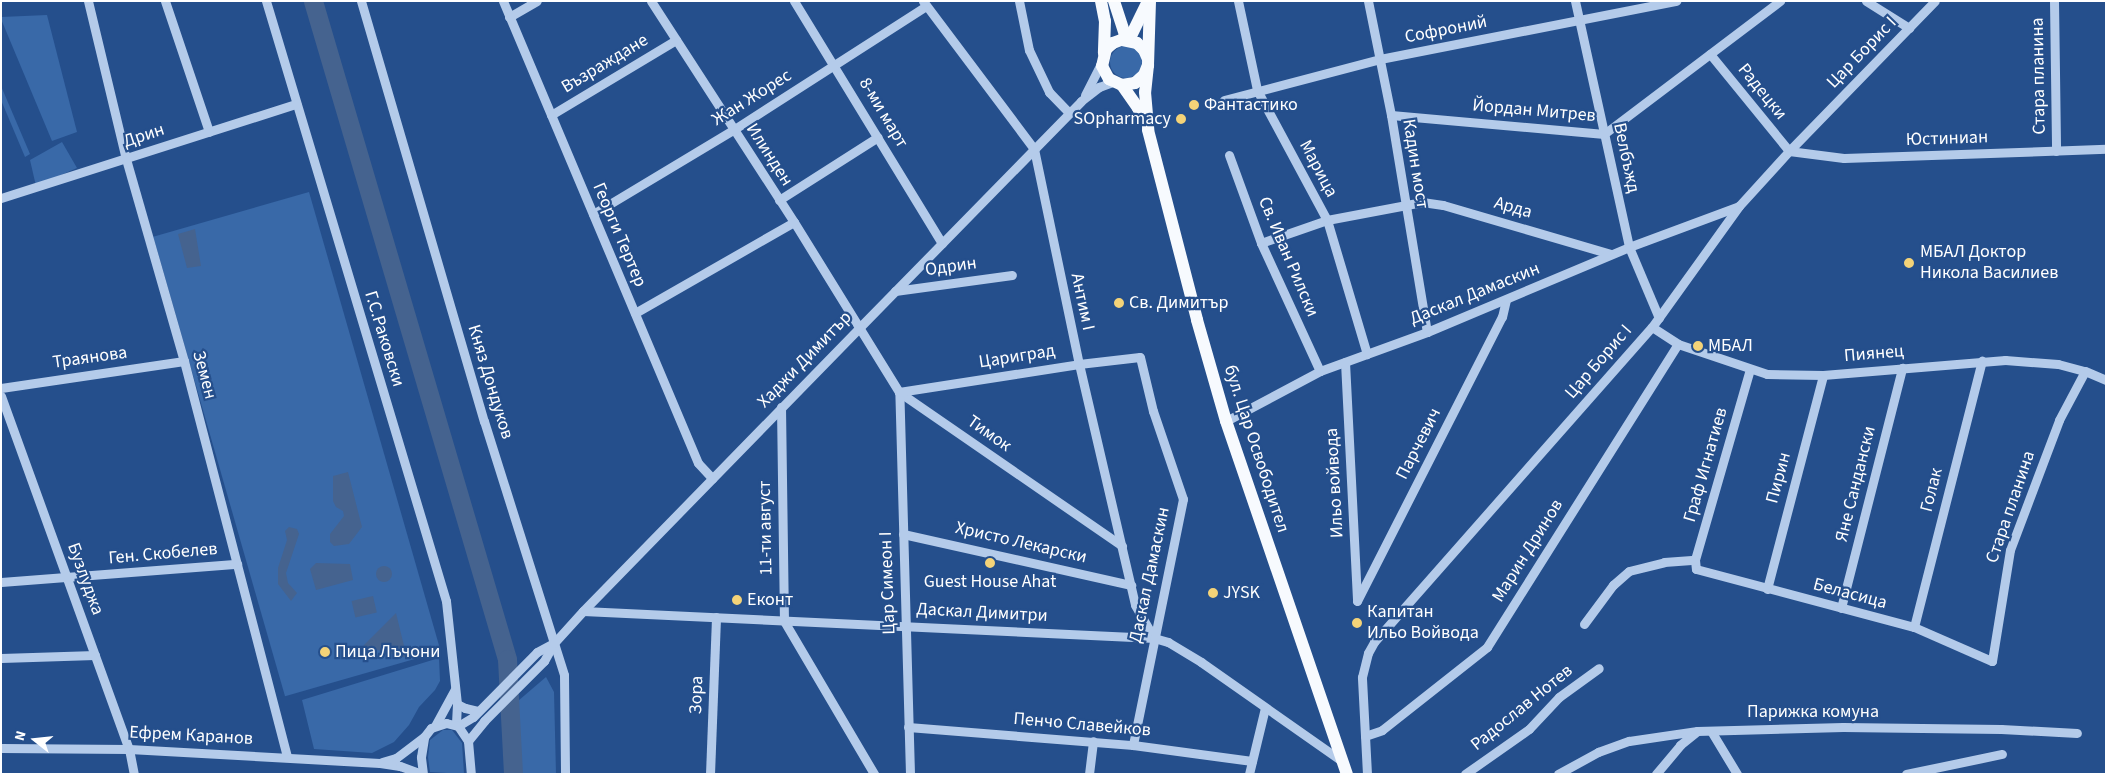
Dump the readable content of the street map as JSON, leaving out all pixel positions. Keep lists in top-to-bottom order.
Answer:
{
  "streets": {
    "main road": ["бул. Цар Освободител"],
    "street": [
      "Софроний",
      "Цар Борис I",
      "Възраждане",
      "Стара планина",
      "Радецки",
      "Жан Жорес",
      "Йордан Митрев",
      "8-ми март",
      "Дрин",
      "Юстиниан",
      "Илинден",
      "Велбъжд",
      "Кадин мост",
      "Марица",
      "Арда",
      "Георги Тертер",
      "Св. Иван Рилски",
      "Одрин",
      "Даскал Дамаскин",
      "Антим I",
      "Г.С.Раковски",
      "Пиянец",
      "Цариград",
      "Траянова",
      "Хаджи Димитър",
      "Земен",
      "Княз Дондуков",
      "Тимок",
      "Парчевич",
      "Граф Игнатиев",
      "Пирин",
      "Ильо войвода",
      "Яне Сандански",
      "Голак",
      "11-ти август",
      "Христо Лекарски",
      "Марин Дринов",
      "Ген. Скобелев",
      "Бузлуджа",
      "Цар Симеон I",
      "Беласица",
      "Даскал Димитри",
      "Зора",
      "Радослав Нотев",
      "Парижка комуна",
      "Пенчо Славейков",
      "Ефрем Каранов"
    ]
  },
  "crossings": [
    ["Софроний", "Велбъжд"],
    ["Софроний", "Кадин мост"],
    ["Софроний", "Марица"],
    ["Цар Борис I", "Радецки"],
    ["Цар Борис I", "Юстиниан"],
    ["Цар Борис I", "Велбъжд"],
    ["Цар Борис I", "Даскал Дамаскин"],
    ["Цар Борис I", "Пиянец"],
    ["Цар Борис I", "Марин Дринов"],
    ["Възраждане", "Илинден"],
    ["Възраждане", "Георги Тертер"],
    ["Стара планина", "Юстиниан"],
    ["Стара планина", "Пиянец"],
    ["Стара планина", "Беласица"],
    ["Радецки", "Йордан Митрев"],
    ["Радецки", "Юстиниан"],
    ["Жан Жорес", "8-ми март"],
    ["Жан Жорес", "Илинден"],
    ["Жан Жорес", "Георги Тертер"],
    ["Жан Жорес", "Антим I"],
    ["Йордан Митрев", "Велбъжд"],
    ["Йордан Митрев", "Кадин мост"],
    ["8-ми март", "Хаджи Димитър"],
    ["Дрин", "Г.С.Раковски"],
    ["Дрин", "Земен"],
    ["Илинден", "Хаджи Димитър"],
    ["Илинден", "Тимок"],
    ["Велбъжд", "Даскал Дамаскин"],
    ["Кадин мост", "Арда"],
    ["Кадин мост", "Даскал Дамаскин"],
    ["Марица", "Арда"],
    ["Марица", "Даскал Дамаскин"],
    ["Арда", "Св. Иван Рилски"],
    ["Арда", "Даскал Дамаскин"],
    ["Георги Тертер", "Хаджи Димитър"],
    ["Св. Иван Рилски", "Даскал Дамаскин"],
    ["Одрин", "Хаджи Димитър"],
    ["Даскал Дамаскин", "Антим I"],
    ["Даскал Дамаскин", "Цариград"],
    ["Даскал Дамаскин", "Парчевич"],
    ["Даскал Дамаскин", "бул. Цар Освободител"],
    ["Даскал Дамаскин", "Ильо войвода"],
    ["Даскал Дамаскин", "Даскал Димитри"],
    ["Даскал Дамаскин", "Пенчо Славейков"],
    ["Антим I", "Цариград"],
    ["Антим I", "Хаджи Димитър"],
    ["Антим I", "Тимок"],
    ["Антим I", "Христо Лекарски"],
    ["Антим I", "Даскал Димитри"],
    ["Г.С.Раковски", "Хаджи Димитър"],
    ["Пиянец", "Граф Игнатиев"],
    ["Пиянец", "Пирин"],
    ["Пиянец", "Яне Сандански"],
    ["Пиянец", "Голак"],
    ["Пиянец", "Марин Дринов"],
    ["Цариград", "Тимок"],
    ["Цариград", "Цар Симеон I"],
    ["Траянова", "Земен"],
    ["Хаджи Димитър", "Княз Дондуков"],
    ["Хаджи Димитър", "Тимок"],
    ["Хаджи Димитър", "11-ти август"],
    ["Хаджи Димитър", "Даскал Димитри"],
    ["Земен", "Ген. Скобелев"],
    ["Земен", "Ефрем Каранов"],
    ["Тимок", "Цар Симеон I"],
    ["Парчевич", "Ильо войвода"],
    ["бул. Цар Освободител", "Даскал Димитри"],
    ["Граф Игнатиев", "Беласица"],
    ["Пирин", "Беласица"],
    ["Яне Сандански", "Беласица"],
    ["Голак", "Беласица"],
    ["11-ти август", "Даскал Димитри"],
    ["Христо Лекарски", "Цар Симеон I"],
    ["Ген. Скобелев", "Бузлуджа"],
    ["Бузлуджа", "Ефрем Каранов"],
    ["Цар Симеон I", "Даскал Димитри"],
    ["Цар Симеон I", "Пенчо Славейков"],
    ["Даскал Димитри", "Зора"]
  ],
  "places": [
    "Фантастико",
    "SOpharmacy",
    "МБАЛ Доктор Никола Василиев",
    "Св. Димитър",
    "МБАЛ",
    "Guest House Ahat",
    "JYSK",
    "Еконт",
    "Капитан Ильо Войвода",
    "Пица Лъчони"
  ],
  "north": "left"
}
